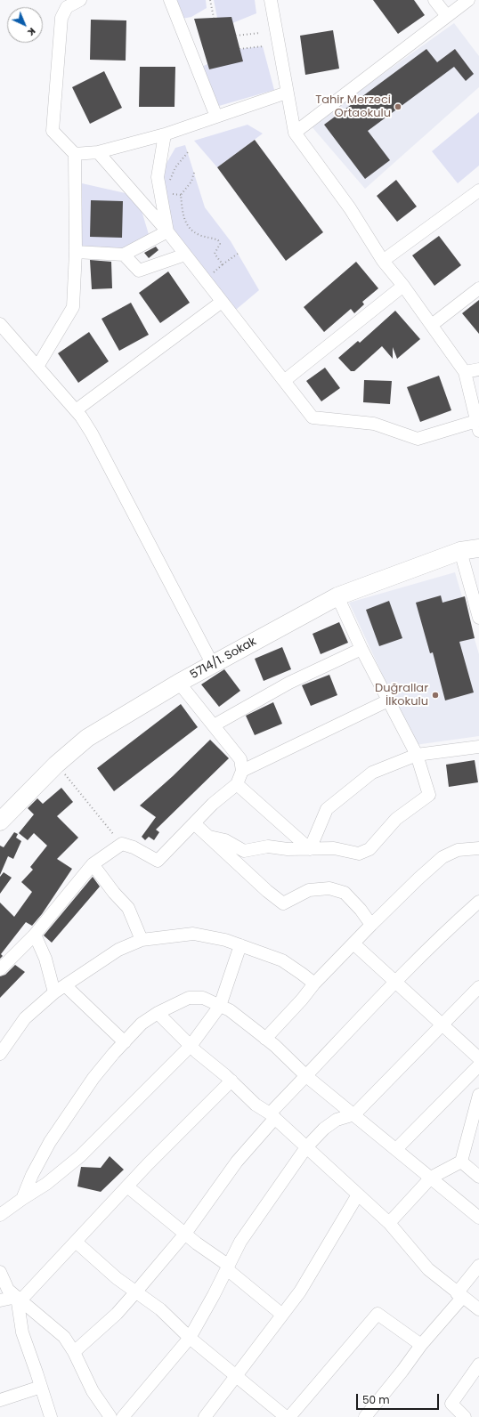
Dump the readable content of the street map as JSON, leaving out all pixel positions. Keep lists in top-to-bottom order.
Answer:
{
  "streets": {
    "main road": ["5714/1. Sokak"]
  },
  "places": ["Tahir Merzeci Ortaokulu", "Duğrallar İlkokulu"],
  "scale_bar": "50 m",
  "north": "bottom right"
}
